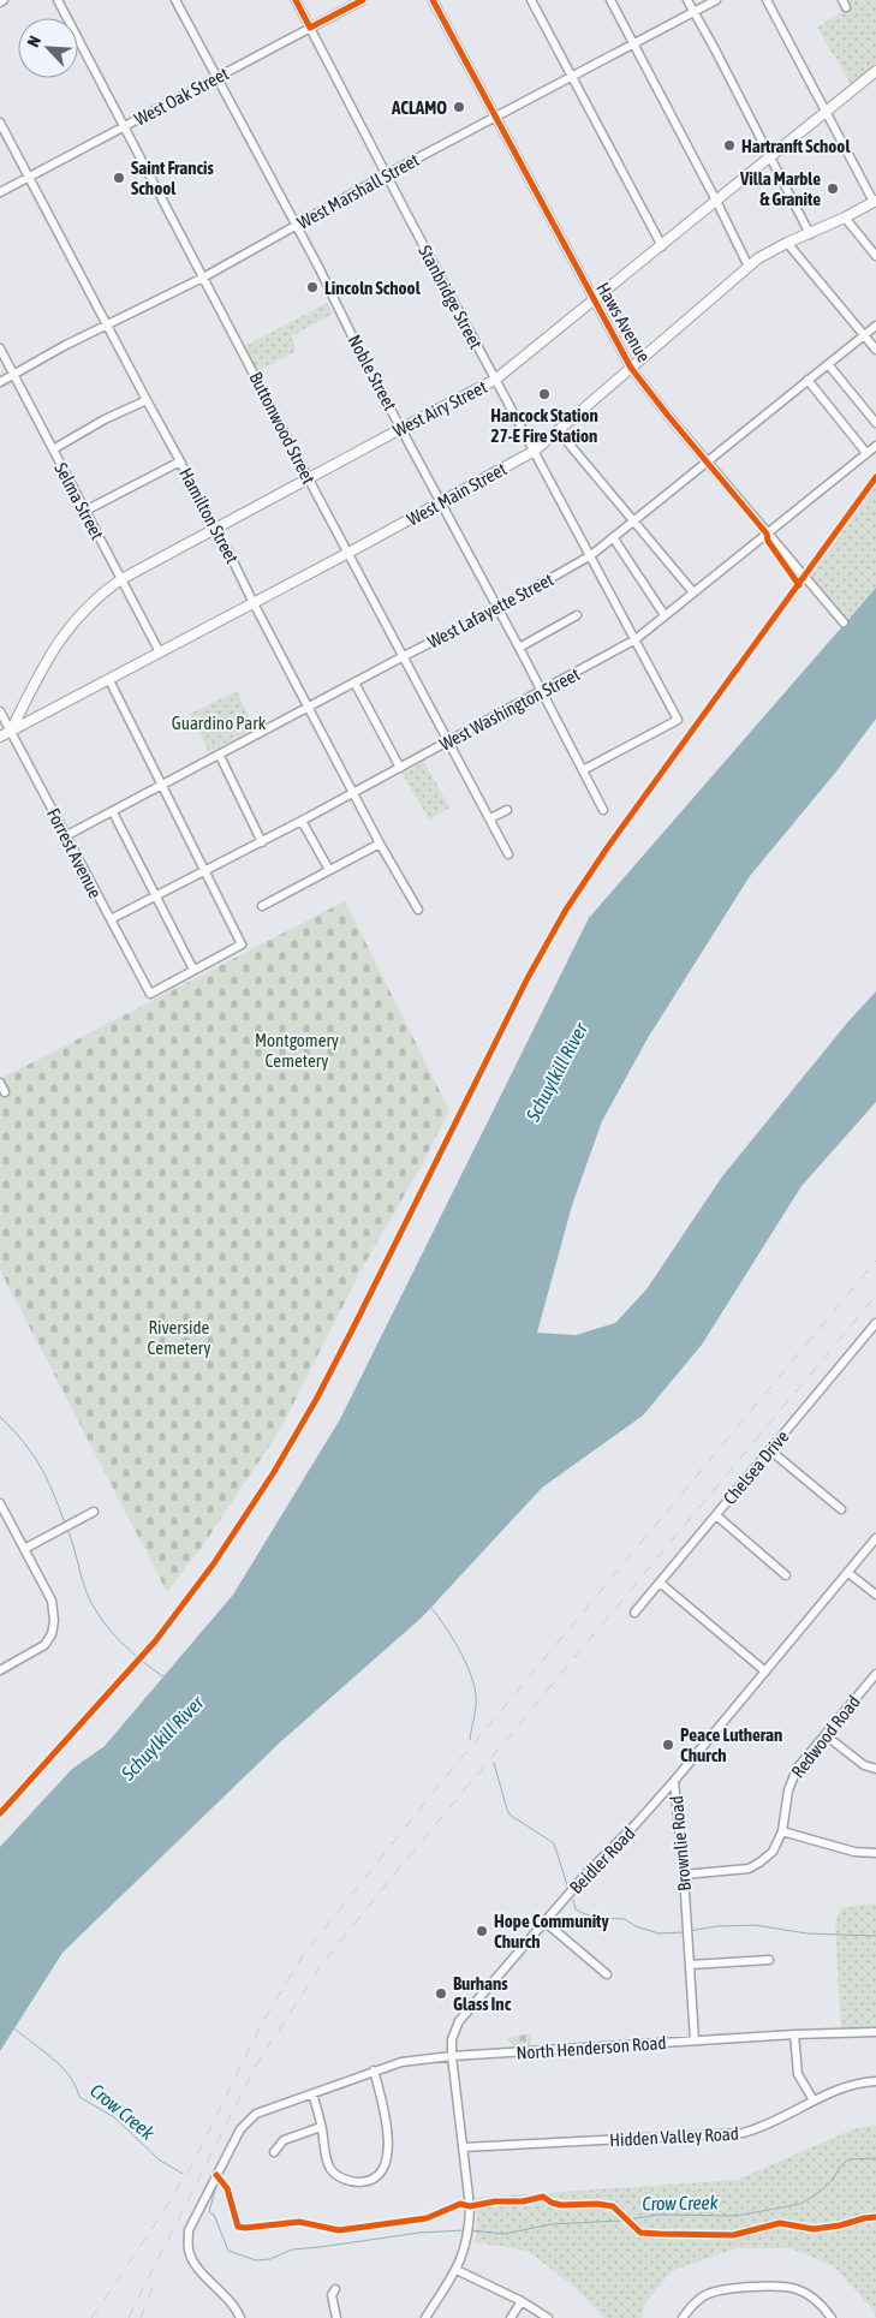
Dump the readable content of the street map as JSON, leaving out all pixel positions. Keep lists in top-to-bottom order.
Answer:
{
  "streets": {
    "main road": ["West Airy Street", "West Main Street"],
    "street": [
      "West Oak Street",
      "West Marshall Street",
      "Stanbridge Street",
      "Haws Avenue",
      "Noble Street",
      "Buttonwood Street",
      "Selma Street",
      "Hamilton Street",
      "West Lafayette Street",
      "West Washington Street",
      "Forrest Avenue",
      "Chelsea Drive",
      "Redwood Road",
      "Brownlie Road",
      "Beidler Road",
      "North Henderson Road",
      "Hidden Valley Road"
    ]
  },
  "crossings": [
    ["West Oak Street", "Stanbridge Street"],
    ["West Oak Street", "Noble Street"],
    ["West Oak Street", "Buttonwood Street"],
    ["West Oak Street", "Hamilton Street"],
    ["West Marshall Street", "Stanbridge Street"],
    ["West Marshall Street", "Haws Avenue"],
    ["West Marshall Street", "Noble Street"],
    ["West Marshall Street", "Buttonwood Street"],
    ["West Marshall Street", "Selma Street"],
    ["West Marshall Street", "Hamilton Street"],
    ["Stanbridge Street", "Noble Street"],
    ["Stanbridge Street", "West Airy Street"],
    ["Stanbridge Street", "West Main Street"],
    ["Stanbridge Street", "West Lafayette Street"],
    ["Stanbridge Street", "West Washington Street"],
    ["Haws Avenue", "West Airy Street"],
    ["Haws Avenue", "West Main Street"],
    ["Haws Avenue", "West Lafayette Street"],
    ["Haws Avenue", "West Washington Street"],
    ["Noble Street", "West Airy Street"],
    ["Noble Street", "West Main Street"],
    ["Noble Street", "West Lafayette Street"],
    ["Noble Street", "West Washington Street"],
    ["West Airy Street", "Buttonwood Street"],
    ["West Airy Street", "West Main Street"],
    ["West Airy Street", "Selma Street"],
    ["West Airy Street", "Hamilton Street"],
    ["West Airy Street", "Forrest Avenue"],
    ["Buttonwood Street", "West Main Street"],
    ["Buttonwood Street", "West Lafayette Street"],
    ["Buttonwood Street", "West Washington Street"],
    ["West Main Street", "Selma Street"],
    ["West Main Street", "Hamilton Street"],
    ["West Main Street", "Forrest Avenue"],
    ["Hamilton Street", "West Lafayette Street"],
    ["Hamilton Street", "West Washington Street"],
    ["West Lafayette Street", "Forrest Avenue"],
    ["West Washington Street", "Forrest Avenue"],
    ["Redwood Road", "Brownlie Road"],
    ["Brownlie Road", "Beidler Road"],
    ["Brownlie Road", "North Henderson Road"],
    ["Beidler Road", "North Henderson Road"],
    ["Beidler Road", "Hidden Valley Road"]
  ],
  "water": ["Schuylkill River", "Crow Creek"],
  "parks": ["Guardino Park", "Montgomery Cemetery", "Riverside Cemetery"],
  "places": [
    "ACLAMO",
    "Hartranft School",
    "Saint Francis School",
    "Villa Marble & Granite",
    "Lincoln School",
    "Hancock Station 27-E Fire Station",
    "Peace Lutheran Church",
    "Hope Community Church",
    "Burhans Glass Inc"
  ],
  "north": "top left"
}
